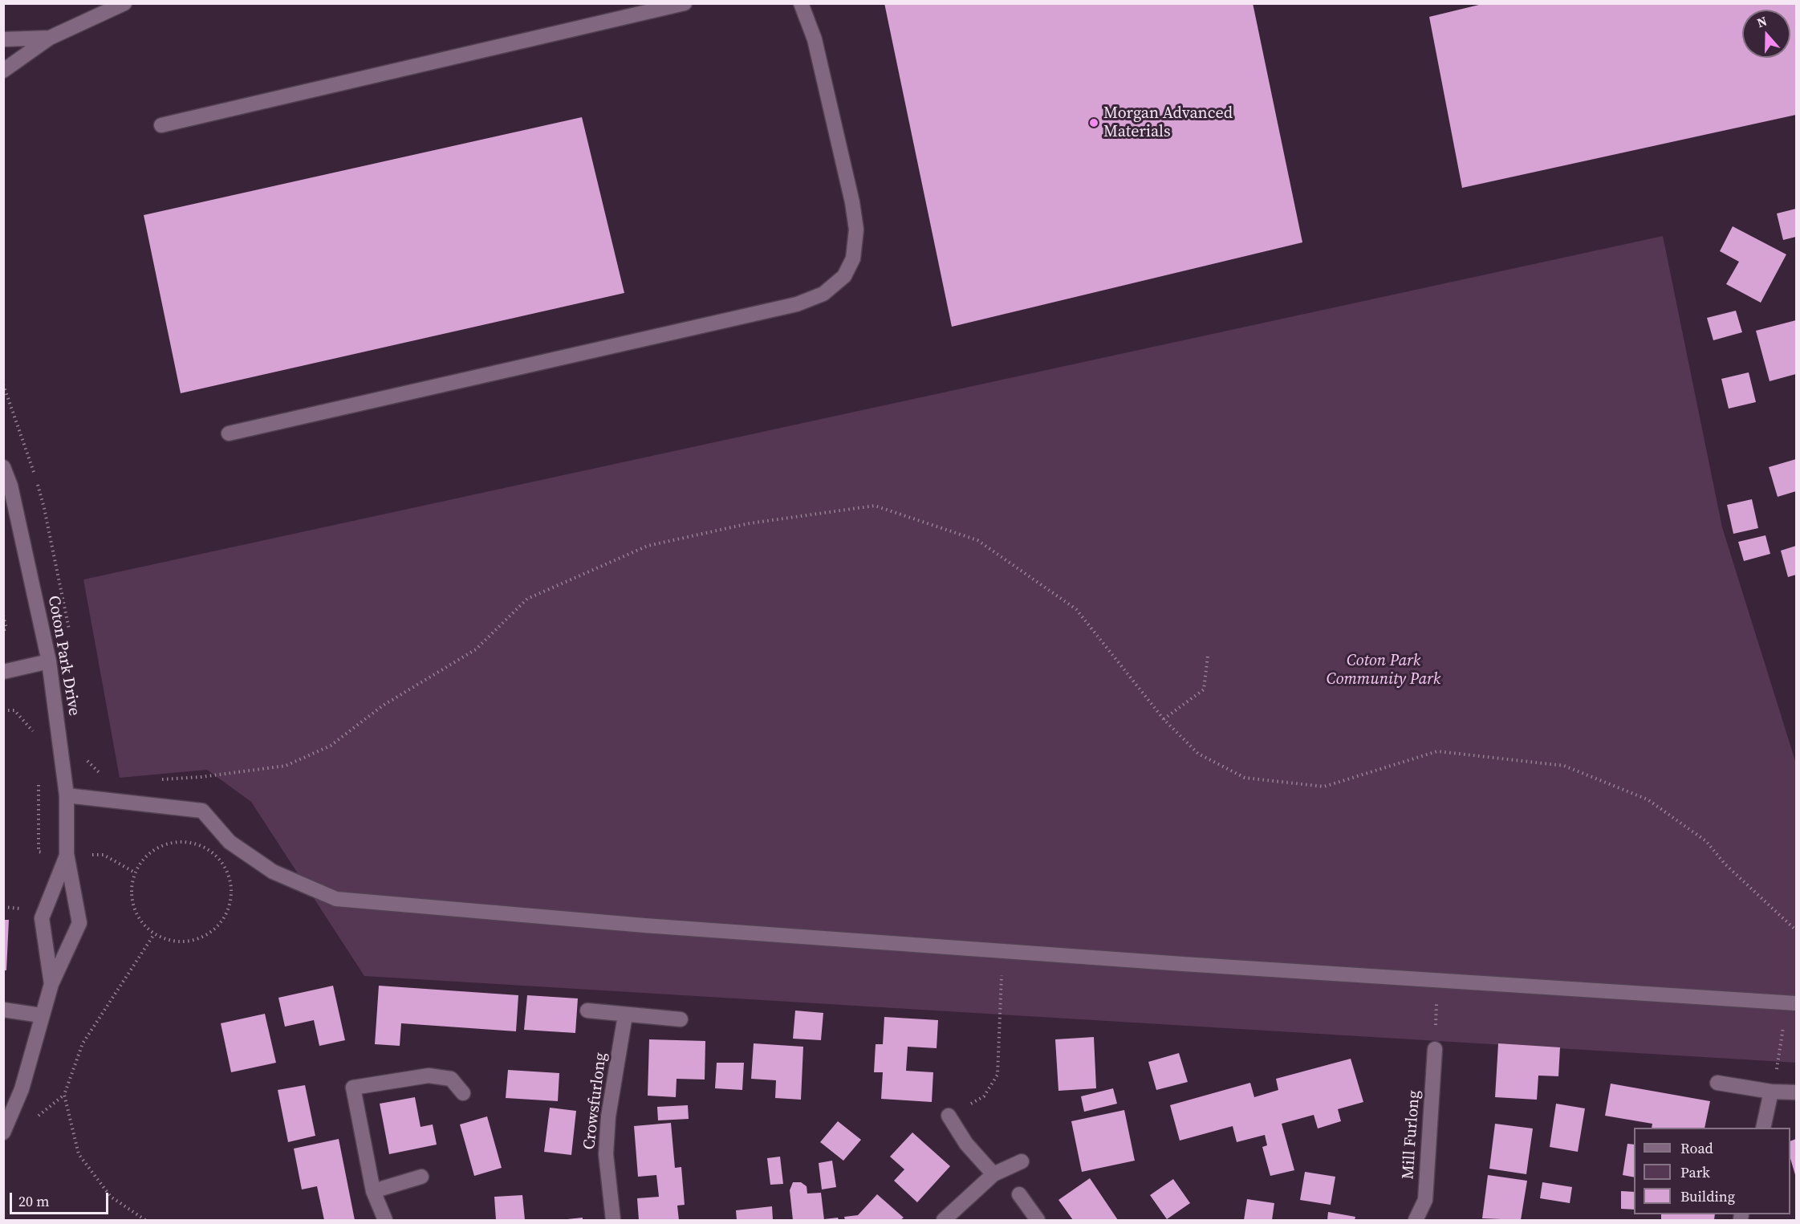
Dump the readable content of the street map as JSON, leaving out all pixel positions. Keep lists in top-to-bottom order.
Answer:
{
  "streets": {
    "street": ["Coton Park Drive", "Crowsfurlong", "Mill Furlong"]
  },
  "parks": ["Coton Park Community Park"],
  "places": ["Morgan Advanced Materials"],
  "legend": ["Road", "Park", "Building"],
  "scale_bar": "20 m",
  "north": "top"
}
